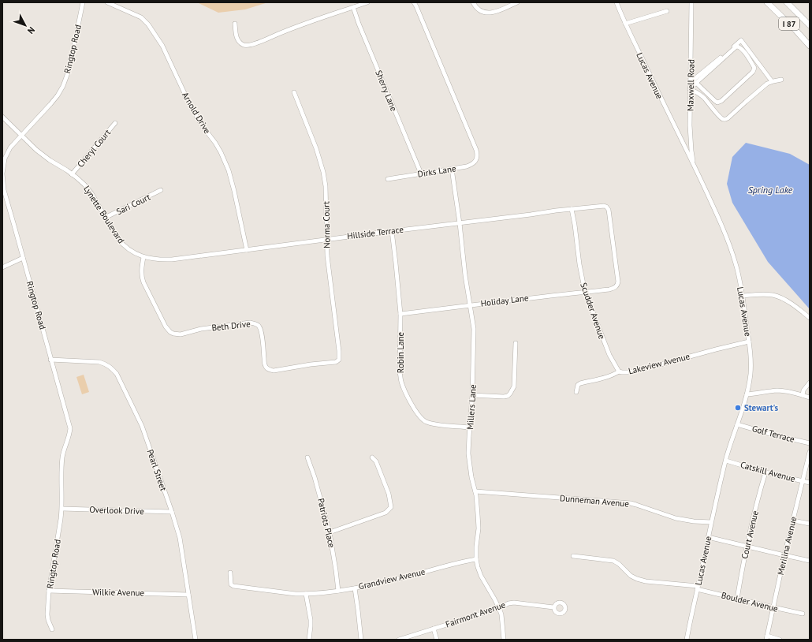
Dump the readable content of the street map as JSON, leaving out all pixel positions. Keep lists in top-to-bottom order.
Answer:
{
  "streets": {
    "highway": ["I 87"],
    "street": [
      "Ringtop Road",
      "Lucas Avenue",
      "Maxwell Road",
      "Sherry Lane",
      "Arnold Drive",
      "Cheryl Court",
      "Dirks Lane",
      "Sari Court",
      "Lynette Boulevard",
      "Norma Court",
      "Hillside Terrace",
      "Holiday Lane",
      "Scudder Avenue",
      "Beth Drive",
      "Robin Lane",
      "Lakeview Avenue",
      "Millers Lane",
      "Golf Terrace",
      "Pearl Street",
      "Catskill Avenue",
      "Dunneman Avenue",
      "Overlook Drive",
      "Patriots Place",
      "Court Avenue",
      "Merilina Avenue",
      "Grandview Avenue",
      "Wilkie Avenue",
      "Boulder Avenue",
      "Fairmont Avenue"
    ]
  },
  "crossings": [
    ["Ringtop Road", "Lynette Boulevard"],
    ["Ringtop Road", "Pearl Street"],
    ["Ringtop Road", "Overlook Drive"],
    ["Ringtop Road", "Wilkie Avenue"],
    ["Lucas Avenue", "Maxwell Road"],
    ["Lucas Avenue", "Lakeview Avenue"],
    ["Lucas Avenue", "Golf Terrace"],
    ["Lucas Avenue", "Catskill Avenue"],
    ["Lucas Avenue", "Dunneman Avenue"],
    ["Lucas Avenue", "Boulder Avenue"],
    ["Sherry Lane", "Dirks Lane"],
    ["Arnold Drive", "Hillside Terrace"],
    ["Cheryl Court", "Lynette Boulevard"],
    ["Dirks Lane", "Millers Lane"],
    ["Sari Court", "Lynette Boulevard"],
    ["Lynette Boulevard", "Hillside Terrace"],
    ["Lynette Boulevard", "Beth Drive"],
    ["Norma Court", "Hillside Terrace"],
    ["Norma Court", "Beth Drive"],
    ["Hillside Terrace", "Holiday Lane"],
    ["Hillside Terrace", "Scudder Avenue"],
    ["Hillside Terrace", "Beth Drive"],
    ["Hillside Terrace", "Robin Lane"],
    ["Hillside Terrace", "Millers Lane"],
    ["Holiday Lane", "Scudder Avenue"],
    ["Holiday Lane", "Robin Lane"],
    ["Holiday Lane", "Millers Lane"],
    ["Scudder Avenue", "Lakeview Avenue"],
    ["Robin Lane", "Millers Lane"],
    ["Millers Lane", "Dunneman Avenue"],
    ["Millers Lane", "Grandview Avenue"],
    ["Millers Lane", "Fairmont Avenue"],
    ["Pearl Street", "Overlook Drive"],
    ["Pearl Street", "Wilkie Avenue"],
    ["Catskill Avenue", "Court Avenue"],
    ["Catskill Avenue", "Merilina Avenue"],
    ["Patriots Place", "Grandview Avenue"],
    ["Court Avenue", "Boulder Avenue"],
    ["Merilina Avenue", "Boulder Avenue"]
  ],
  "water": ["Spring Lake"],
  "places": ["Stewart's"],
  "north": "bottom right"
}
